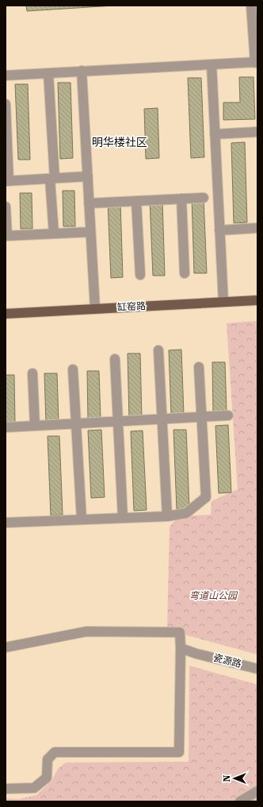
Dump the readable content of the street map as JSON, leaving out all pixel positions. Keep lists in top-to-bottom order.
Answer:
{
  "streets": {
    "main road": ["缸窑路"],
    "street": ["瓷源路"]
  },
  "districts": ["明华楼社区"],
  "parks": ["弯道山公园"],
  "north": "left"
}
